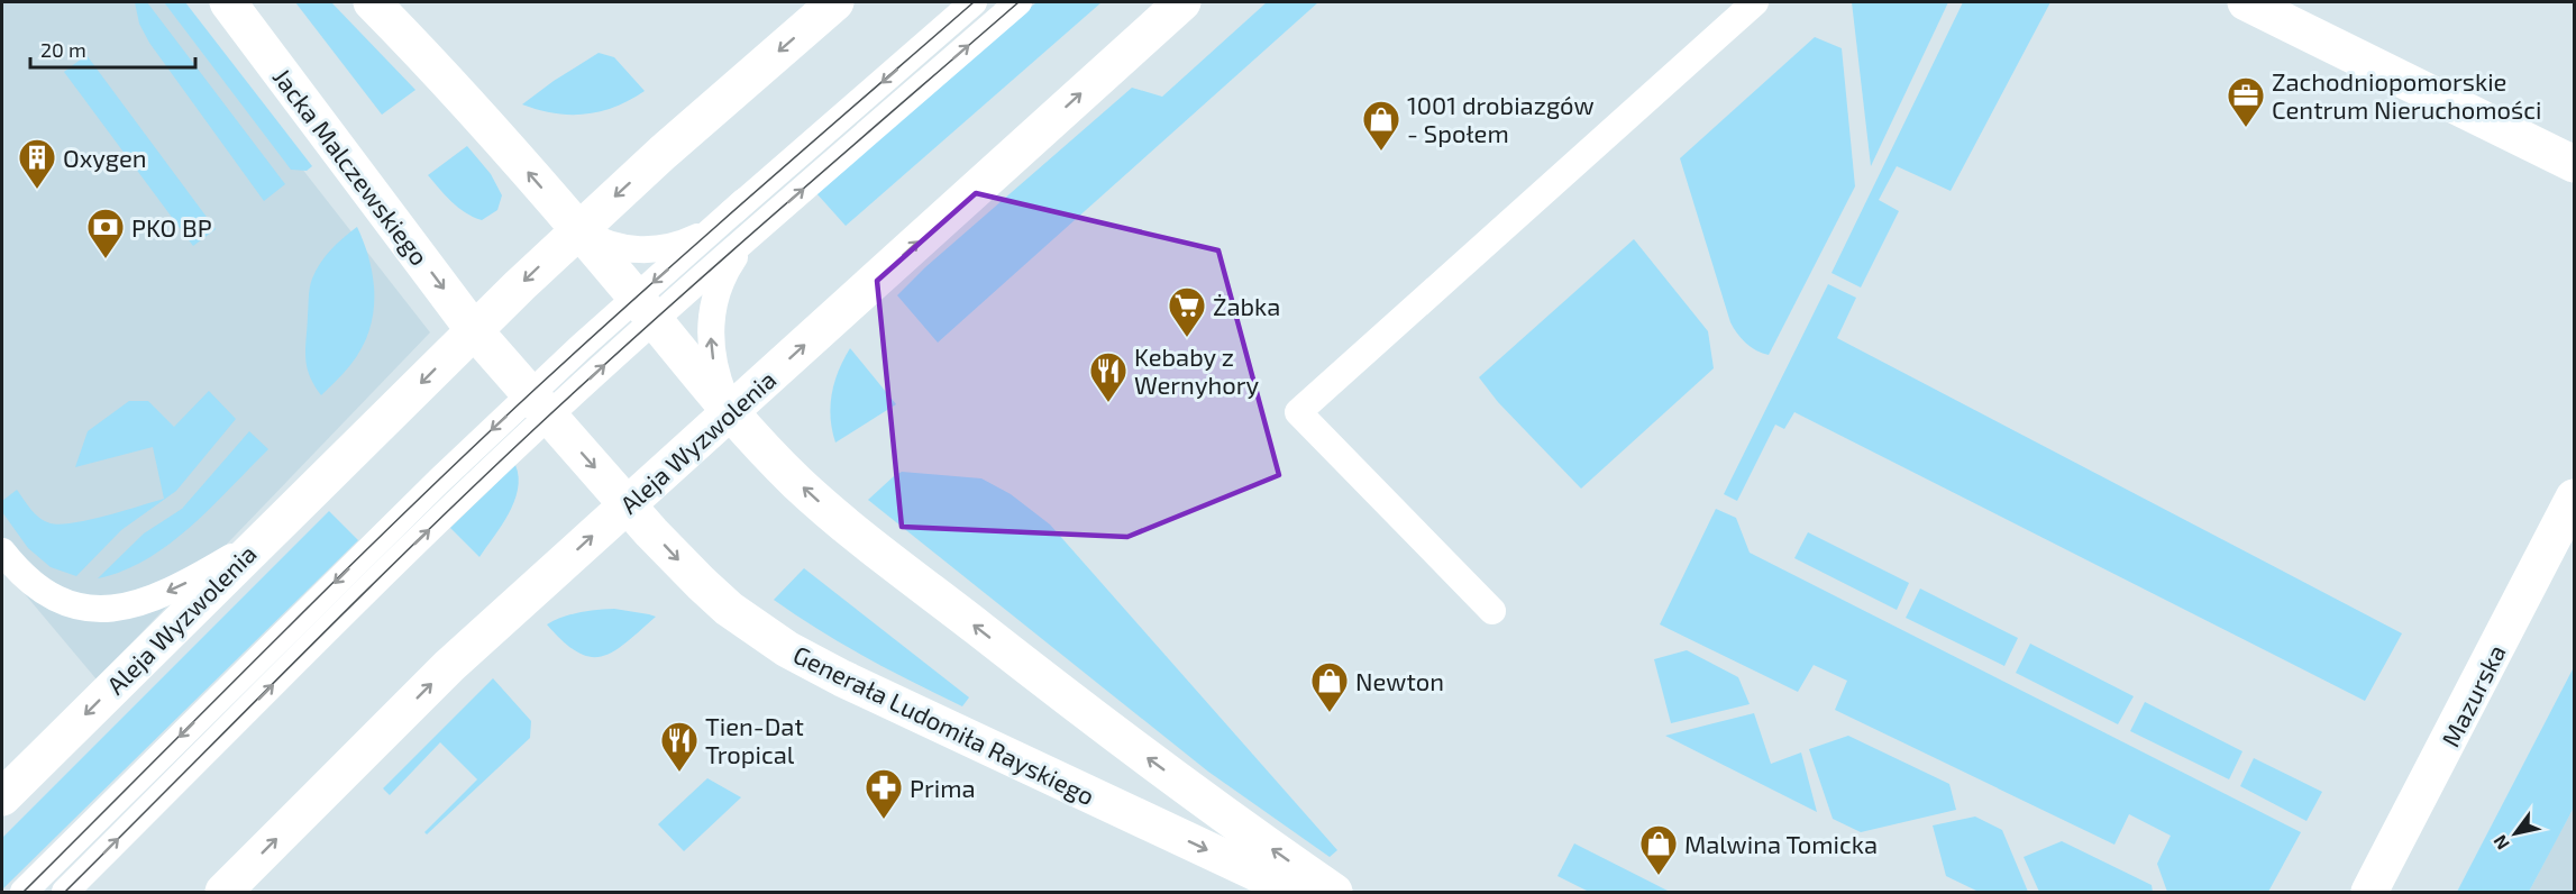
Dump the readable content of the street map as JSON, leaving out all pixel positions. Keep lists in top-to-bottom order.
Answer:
{
  "streets": {
    "street": [
      "Jacka Malczewskiego",
      "Aleja Wyzwolenia",
      "Mazurska",
      "Generała Ludomiła Rayskiego"
    ]
  },
  "crossings": [
    ["Jacka Malczewskiego", "Aleja Wyzwolenia"],
    ["Aleja Wyzwolenia", "Generała Ludomiła Rayskiego"]
  ],
  "places": {
    "office": ["Zachodniopomorskie Centrum Nieruchomości"],
    "shop": ["1001 drobiazgów - Społem", "Newton", "Malwina Tomicka"],
    "building": ["Oxygen"],
    "bank": ["PKO BP"],
    "supermarket": ["Żabka"],
    "restaurant": ["Kebaby z Wernyhory", "Tien-Dat Tropical"],
    "pharmacy": ["Prima"]
  },
  "scale_bar": "20 m",
  "north": "bottom left"
}
